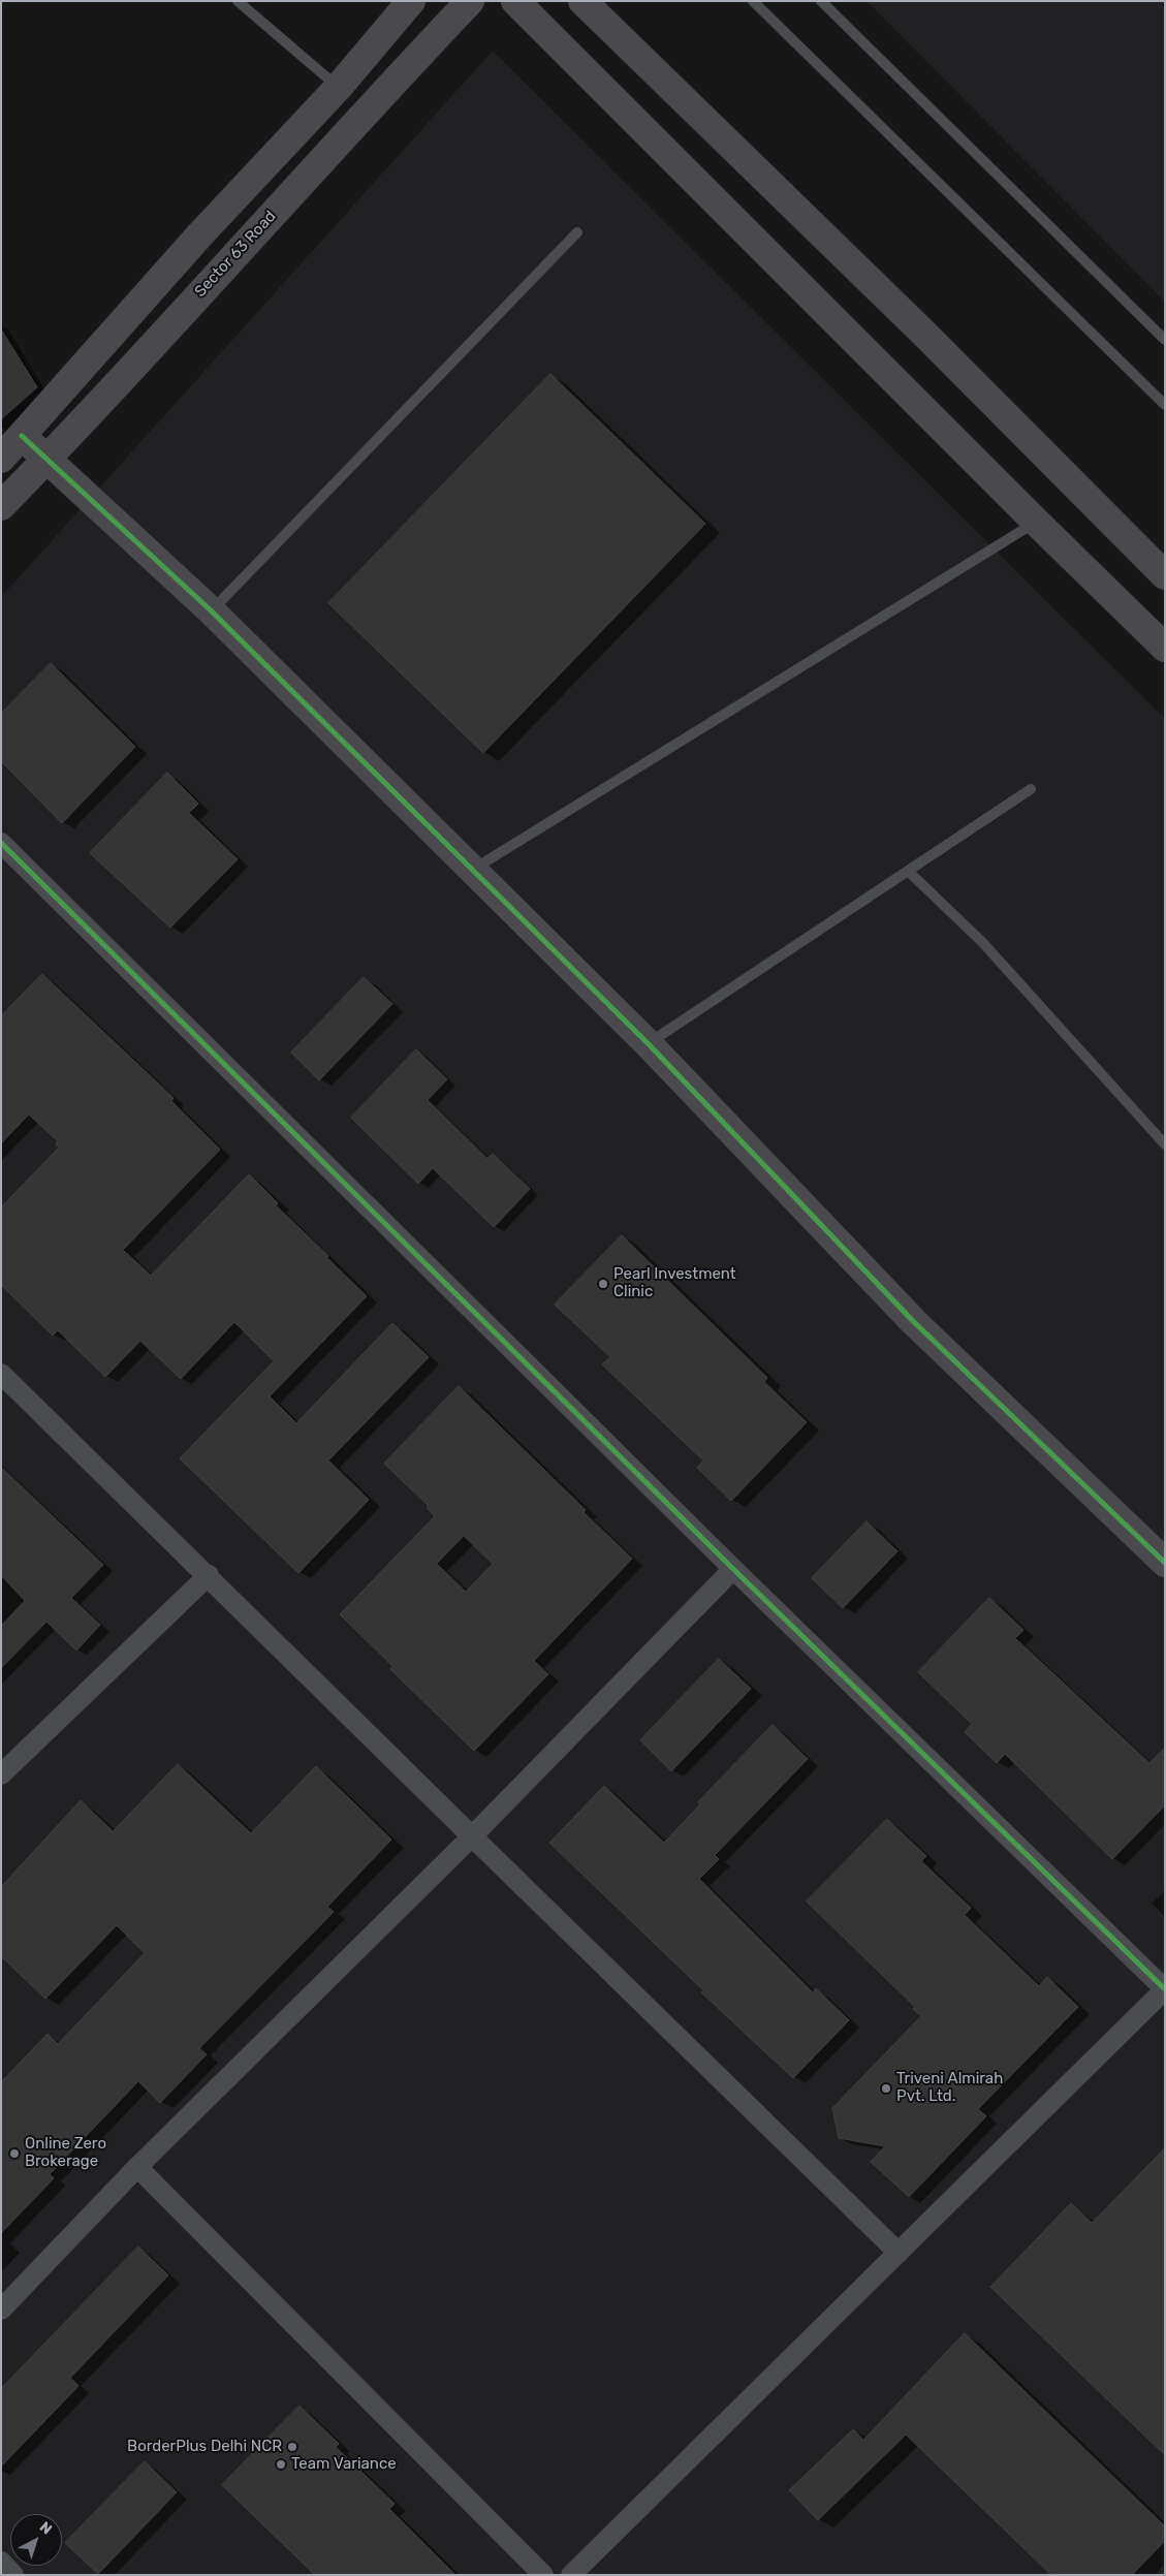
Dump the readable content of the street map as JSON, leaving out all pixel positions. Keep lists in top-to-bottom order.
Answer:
{
  "streets": {
    "street": ["Sector 63 Road"]
  },
  "places": [
    "Pearl Investment Clinic",
    "Triveni Almirah Pvt. Ltd.",
    "Online Zero Brokerage",
    "BorderPlus Delhi NCR",
    "Team Variance"
  ],
  "north": "top right"
}
